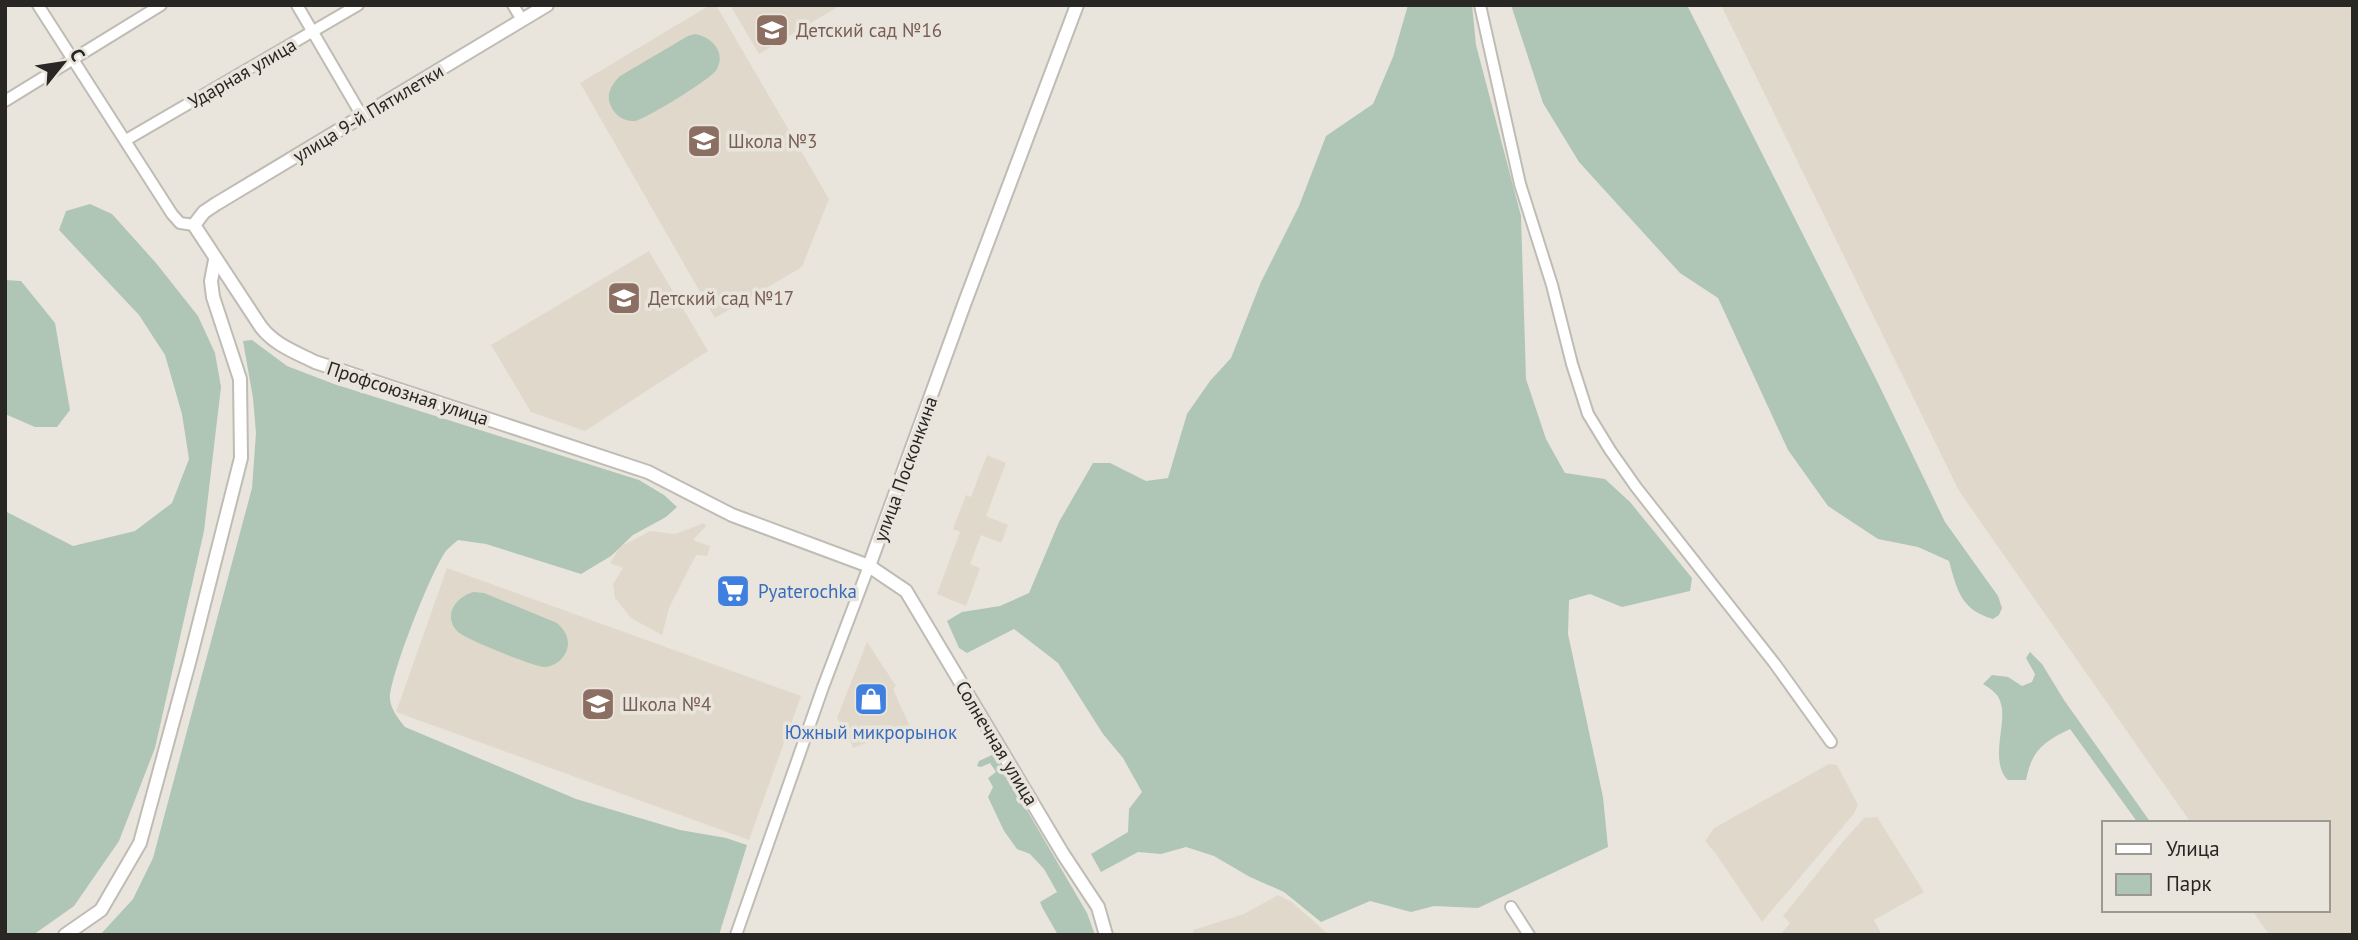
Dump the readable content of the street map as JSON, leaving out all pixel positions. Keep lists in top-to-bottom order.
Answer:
{
  "streets": {
    "street": [
      "Ударная улица",
      "улица 9-й Пятилетки",
      "Профсоюзная улица",
      "улица Посконкина",
      "Солнечная улица"
    ]
  },
  "crossings": [
    ["Ударная улица", "Профсоюзная улица"],
    ["улица 9-й Пятилетки", "Профсоюзная улица"],
    ["Профсоюзная улица", "улица Посконкина"],
    ["Профсоюзная улица", "Солнечная улица"],
    ["улица Посконкина", "Солнечная улица"]
  ],
  "places": {
    "school or university": [
      "Детский сад №16",
      "Школа №3",
      "Детский сад №17",
      "Школа №4"
    ],
    "supermarket": ["Pyaterochka"],
    "shop": ["Южный микрорынок"]
  },
  "legend": ["Улица", "Парк"],
  "north": "top right"
}
